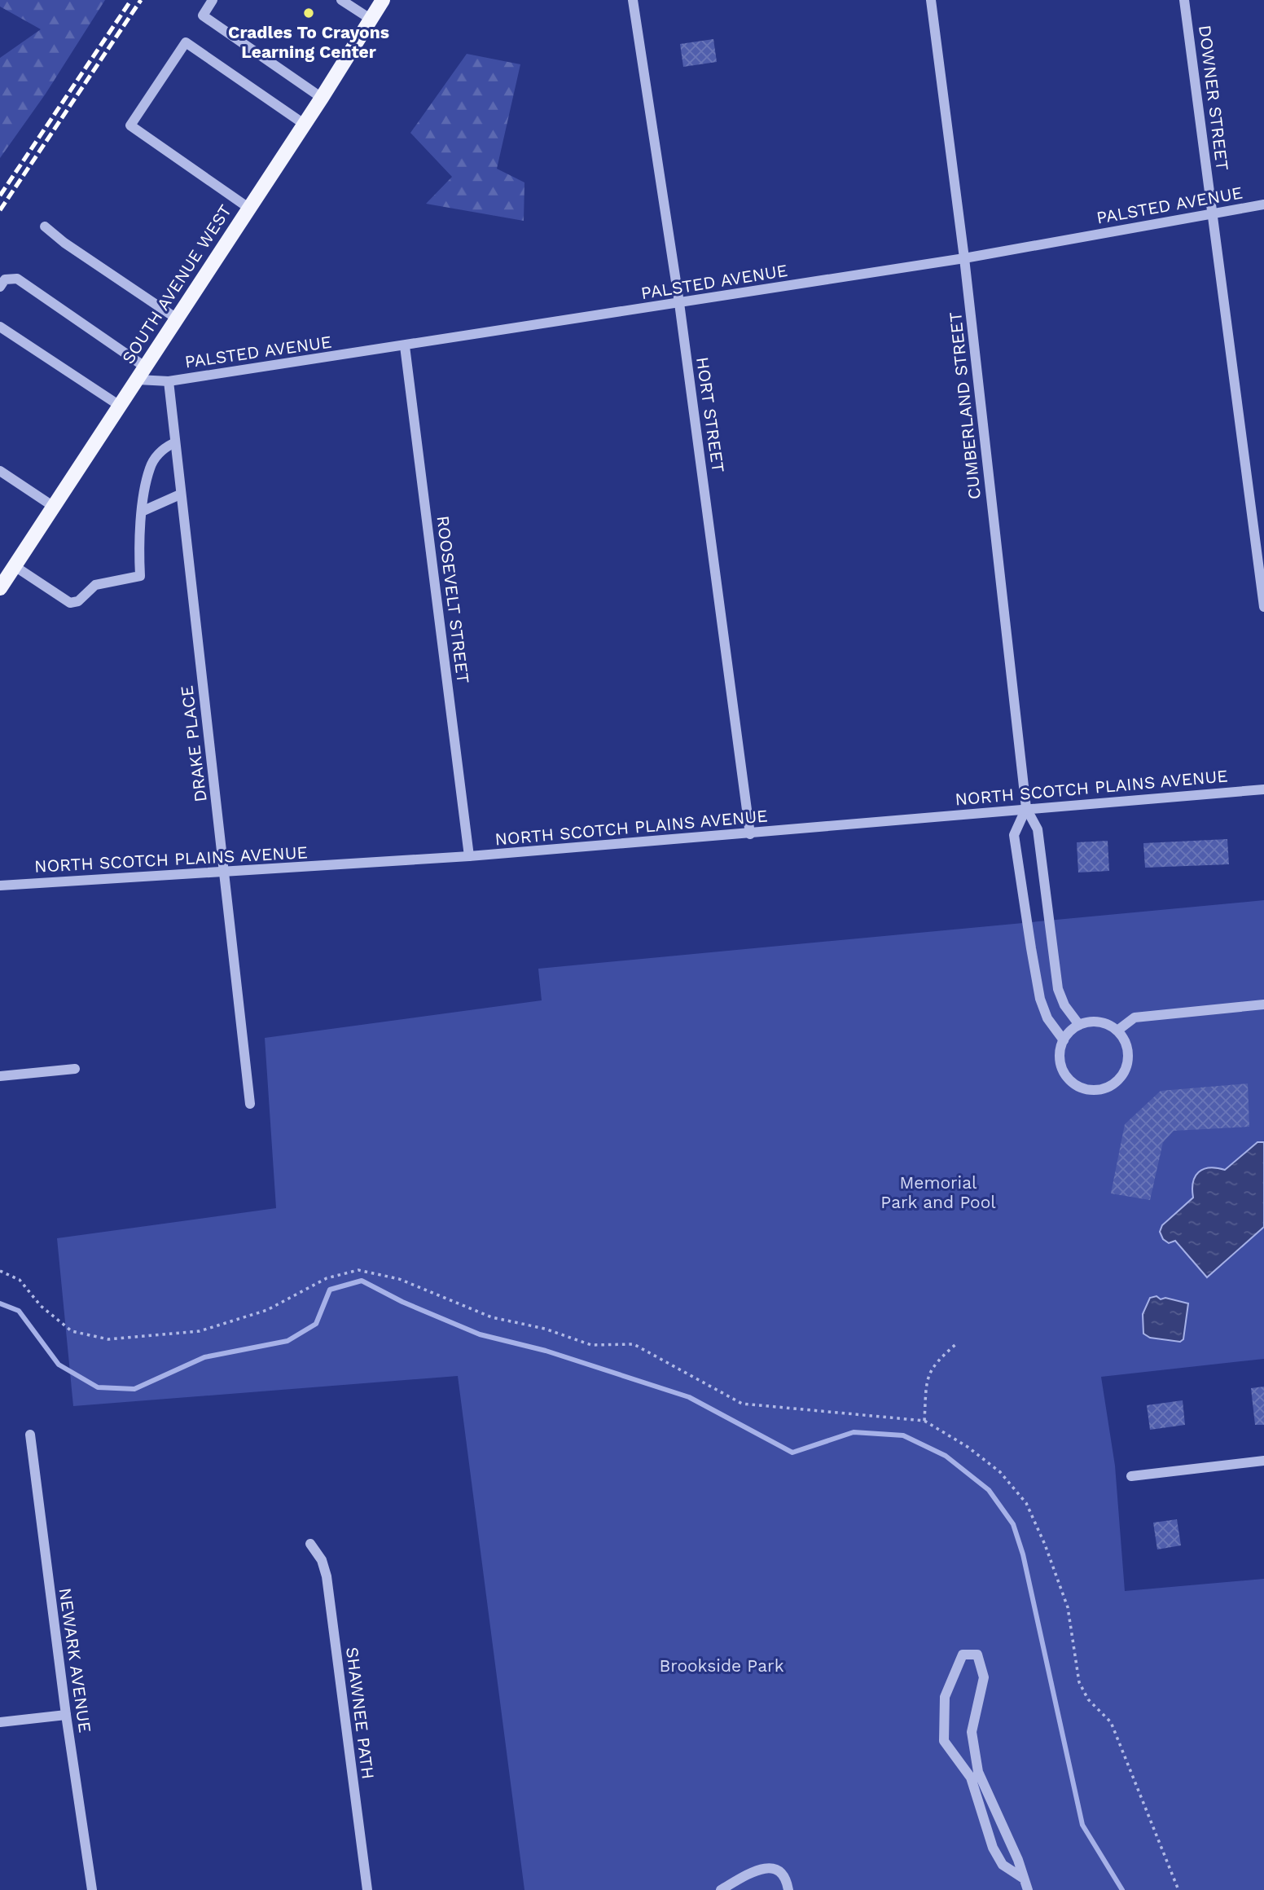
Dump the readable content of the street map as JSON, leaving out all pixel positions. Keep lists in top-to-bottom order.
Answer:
{
  "streets": {
    "main road": ["SOUTH AVENUE WEST"],
    "street": [
      "DOWNER STREET",
      "PALSTED AVENUE",
      "CUMBERLAND STREET",
      "HORT STREET",
      "ROOSEVELT STREET",
      "DRAKE PLACE",
      "NORTH SCOTCH PLAINS AVENUE",
      "NEWARK AVENUE",
      "SHAWNEE PATH"
    ]
  },
  "crossings": [
    ["DOWNER STREET", "PALSTED AVENUE"],
    ["PALSTED AVENUE", "SOUTH AVENUE WEST"],
    ["PALSTED AVENUE", "CUMBERLAND STREET"],
    ["PALSTED AVENUE", "HORT STREET"],
    ["PALSTED AVENUE", "ROOSEVELT STREET"],
    ["PALSTED AVENUE", "DRAKE PLACE"],
    ["CUMBERLAND STREET", "NORTH SCOTCH PLAINS AVENUE"],
    ["HORT STREET", "NORTH SCOTCH PLAINS AVENUE"],
    ["ROOSEVELT STREET", "NORTH SCOTCH PLAINS AVENUE"],
    ["DRAKE PLACE", "NORTH SCOTCH PLAINS AVENUE"]
  ],
  "parks": ["Memorial Park and Pool", "Brookside Park"],
  "places": ["Cradles To Crayons Learning Center"]
}
